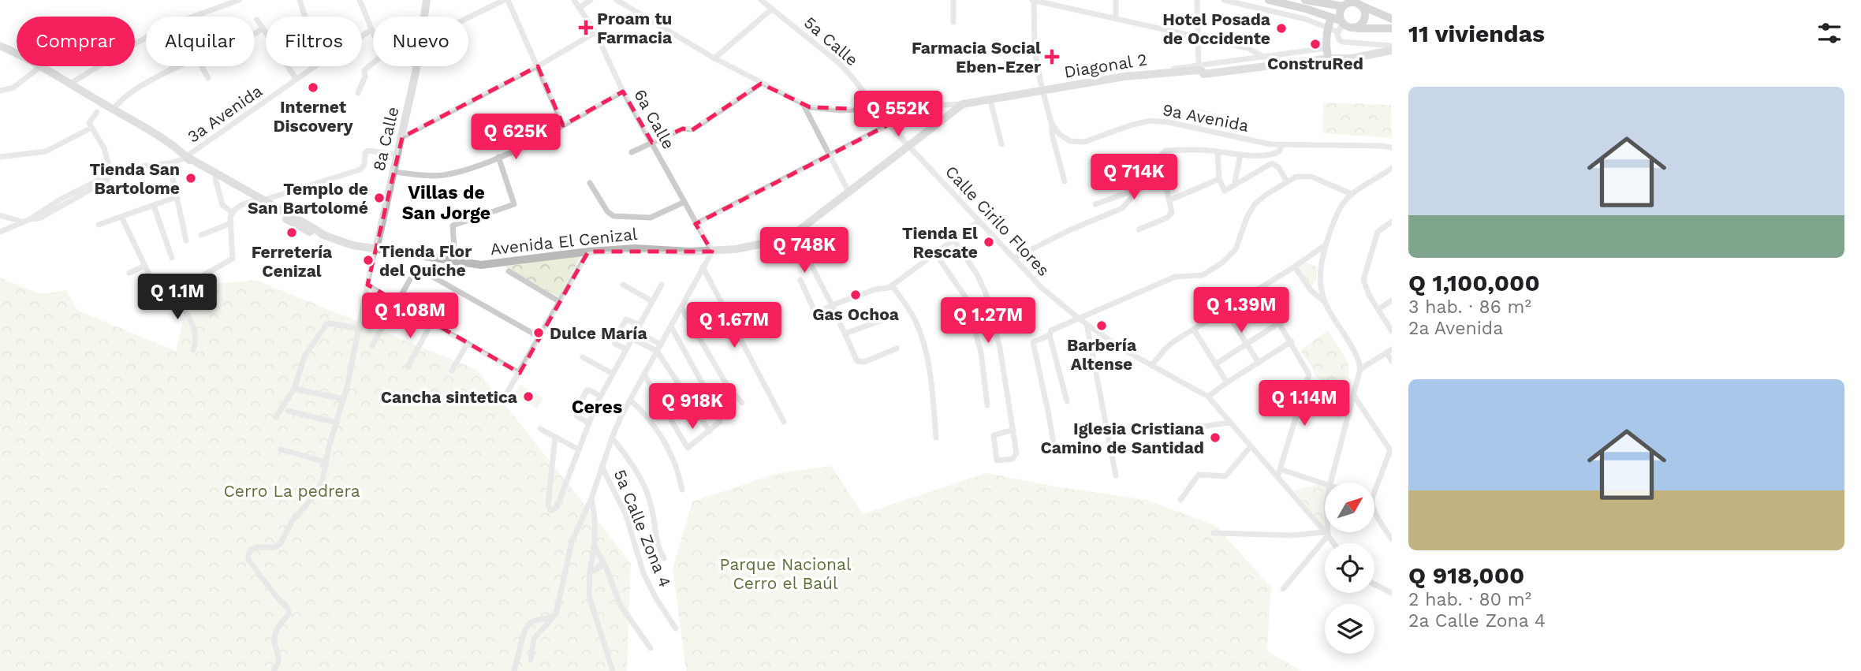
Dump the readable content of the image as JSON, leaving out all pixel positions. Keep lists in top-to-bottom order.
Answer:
{
  "streets": {
    "street": [
      "5a Calle",
      "Diagonal 2",
      "3a Avenida",
      "9a Avenida",
      "6a Calle",
      "8a Calle",
      "Calle Cirilo Flores",
      "Avenida El Cenizal",
      "5a Calle Zona 4"
    ]
  },
  "crossings": [
    ["5a Calle", "Diagonal 2"],
    ["5a Calle", "Calle Cirilo Flores"],
    ["Diagonal 2", "9a Avenida"],
    ["Diagonal 2", "Calle Cirilo Flores"],
    ["Diagonal 2", "Avenida El Cenizal"],
    ["3a Avenida", "Avenida El Cenizal"],
    ["6a Calle", "Avenida El Cenizal"],
    ["8a Calle", "Avenida El Cenizal"],
    ["Calle Cirilo Flores", "Avenida El Cenizal"]
  ],
  "districts": ["Villas de San Jorge", "Ceres"],
  "parks": ["Cerro La pedrera", "Parque Nacional Cerro el Baúl"],
  "places": {
    "health": ["Proam tu Farmacia", "Farmacia Social Eben-Ezer"],
    "other": [
      "Hotel Posada de Occidente",
      "ConstruRed",
      "Internet Discovery",
      "Tienda San Bartolome",
      "Templo de San Bartolomé",
      "Ferretería Cenizal",
      "Tienda El Rescate",
      "Tienda Flor del Quiche",
      "Gas Ochoa",
      "Barbería Altense",
      "Dulce María",
      "Cancha sintetica",
      "Iglesia Cristiana Camino de Santidad"
    ]
  },
  "north": "top right",
  "page": {
    "heading": "11 viviendas",
    "chip": [
      "Comprar",
      "Alquilar",
      "Filtros",
      "Nuevo"
    ],
    "list": [
      {
        "name": "Q 1,100,000",
        "note": "3 hab. · 86 m² · 2a Avenida"
      },
      {
        "name": "Q 918,000",
        "note": "2 hab. · 80 m² · 2a Calle Zona 4"
      }
    ],
    "price": [
      "Q 552K",
      "Q 625K",
      "Q 714K",
      "Q 748K",
      "Q 1.1M",
      "Q 1.39M",
      "Q 1.08M",
      "Q 1.27M",
      "Q 1.67M",
      "Q 1.14M",
      "Q 918K"
    ]
  }
}
